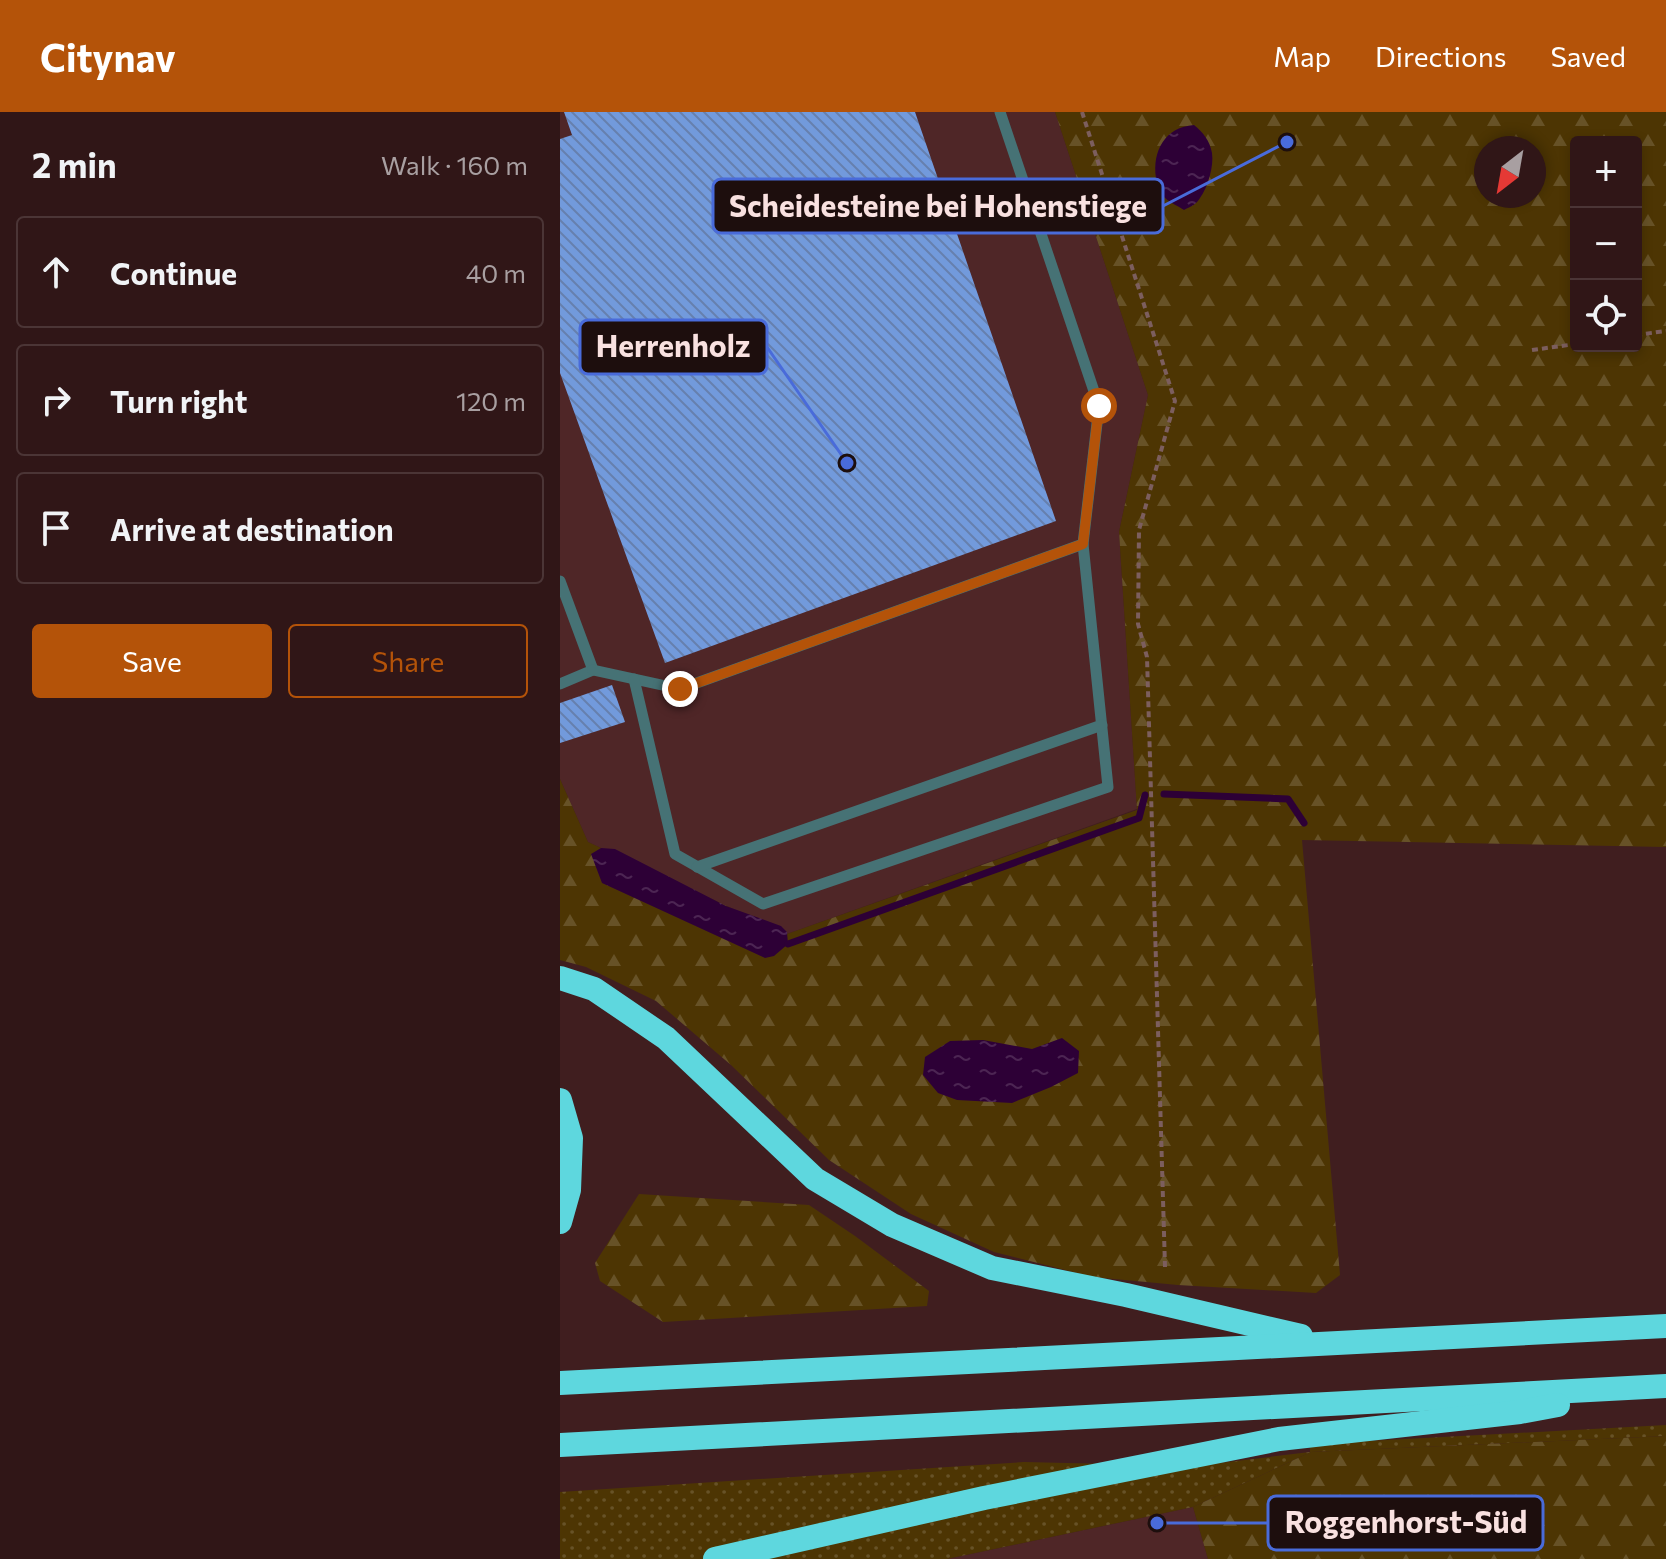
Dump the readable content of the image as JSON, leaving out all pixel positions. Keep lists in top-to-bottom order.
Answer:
{
  "places": ["Scheidesteine bei Hohenstiege", "Herrenholz", "Roggenhorst-Süd"],
  "north": "bottom left",
  "page": {
    "header": "Citynav",
    "nav": ["Map", "Directions", "Saved"],
    "heading": ["2 min", "Walk · 160 m"],
    "map_buttons": ["+", "−"],
    "list": [
      ["Continue", "40 m"],
      ["Turn right", "120 m"],
      "Arrive at destination"
    ],
    "buttons": ["Save", "Share"]
  }
}
